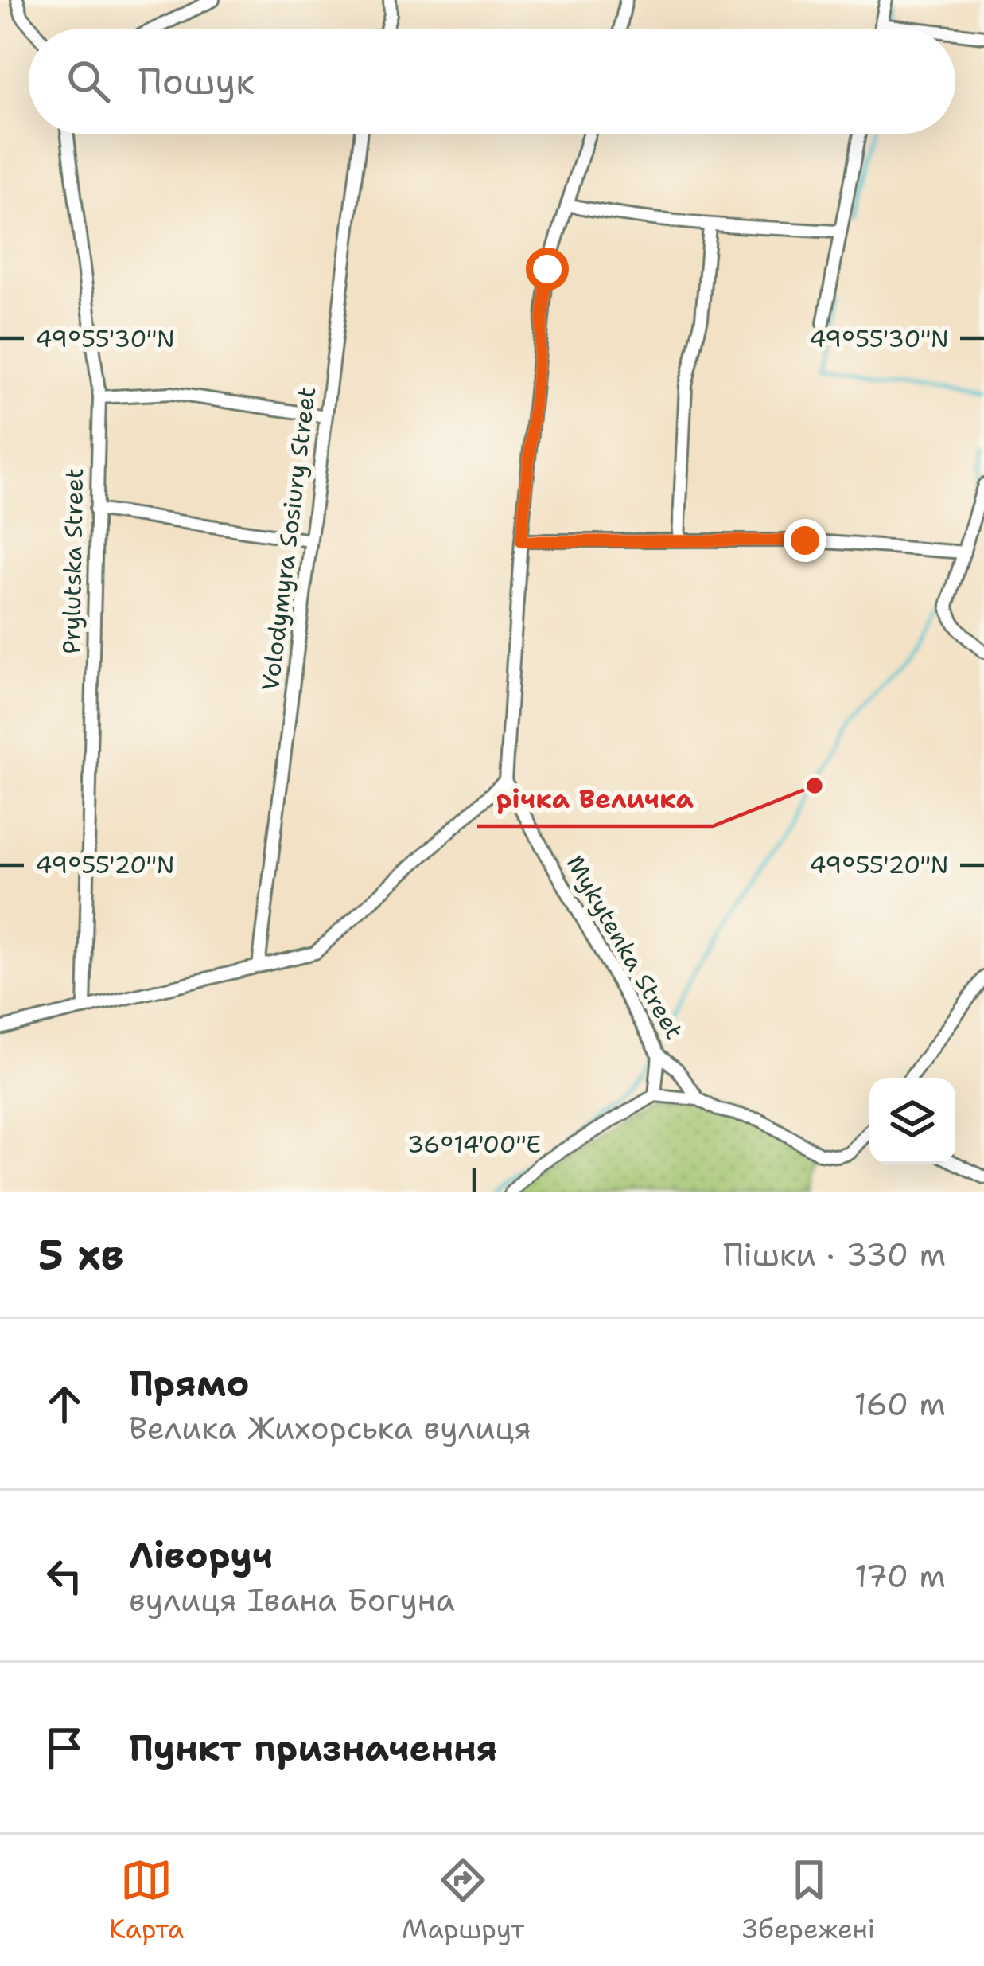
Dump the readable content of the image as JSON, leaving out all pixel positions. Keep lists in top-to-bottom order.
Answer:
{
  "streets": {
    "street": ["Volodymyra Sosiury Street", "Prylutska Street", "Mykytenka Street"]
  },
  "places": ["річка Величка"],
  "page": {
    "search": "Пошук",
    "heading": ["5 хв", "Пішки · 330 m"],
    "list": [
      ["Прямо", "Велика Жихорська вулиця", "160 m"],
      ["Ліворуч", "вулиця Івана Богуна", "170 m"],
      "Пункт призначення"
    ],
    "nav": ["Карта", "Маршрут", "Збережені"]
  },
  "coordinates": ["49°55'30\"N", "49°55'20\"N", "36°14'00\"E"]
}
